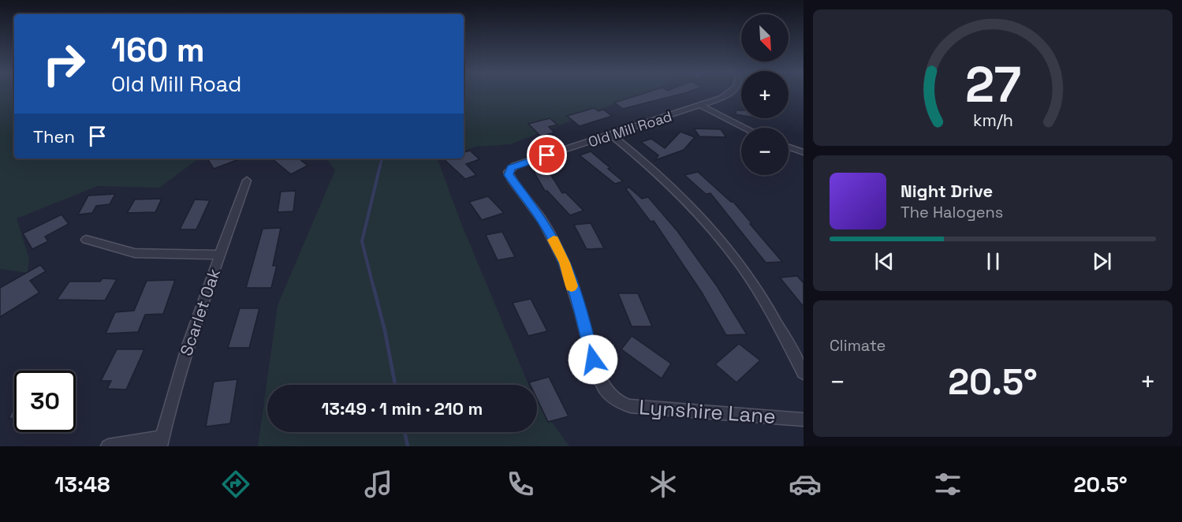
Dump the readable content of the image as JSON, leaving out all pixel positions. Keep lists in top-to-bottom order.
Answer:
{
  "streets": {
    "street": ["Old Mill Road", "Scarlet Oak", "Lynshire Lane"]
  },
  "crossings": [
    ["Old Mill Road", "Lynshire Lane"]
  ],
  "north": "bottom right",
  "page": {
    "map_buttons": ["+", "−"],
    "turn": ["160 m", "Old Mill Road"],
    "then": "Then",
    "song": ["Night Drive", "The Halogens"],
    "tile": "Climate",
    "heat": ["−", "20.5°", "+"],
    "limit": "30",
    "trip": "13:49 · 1 min · 210 m",
    "tabs": ["13:48", "20.5°"],
    "gauge": ["27", "km/h"]
  }
}
